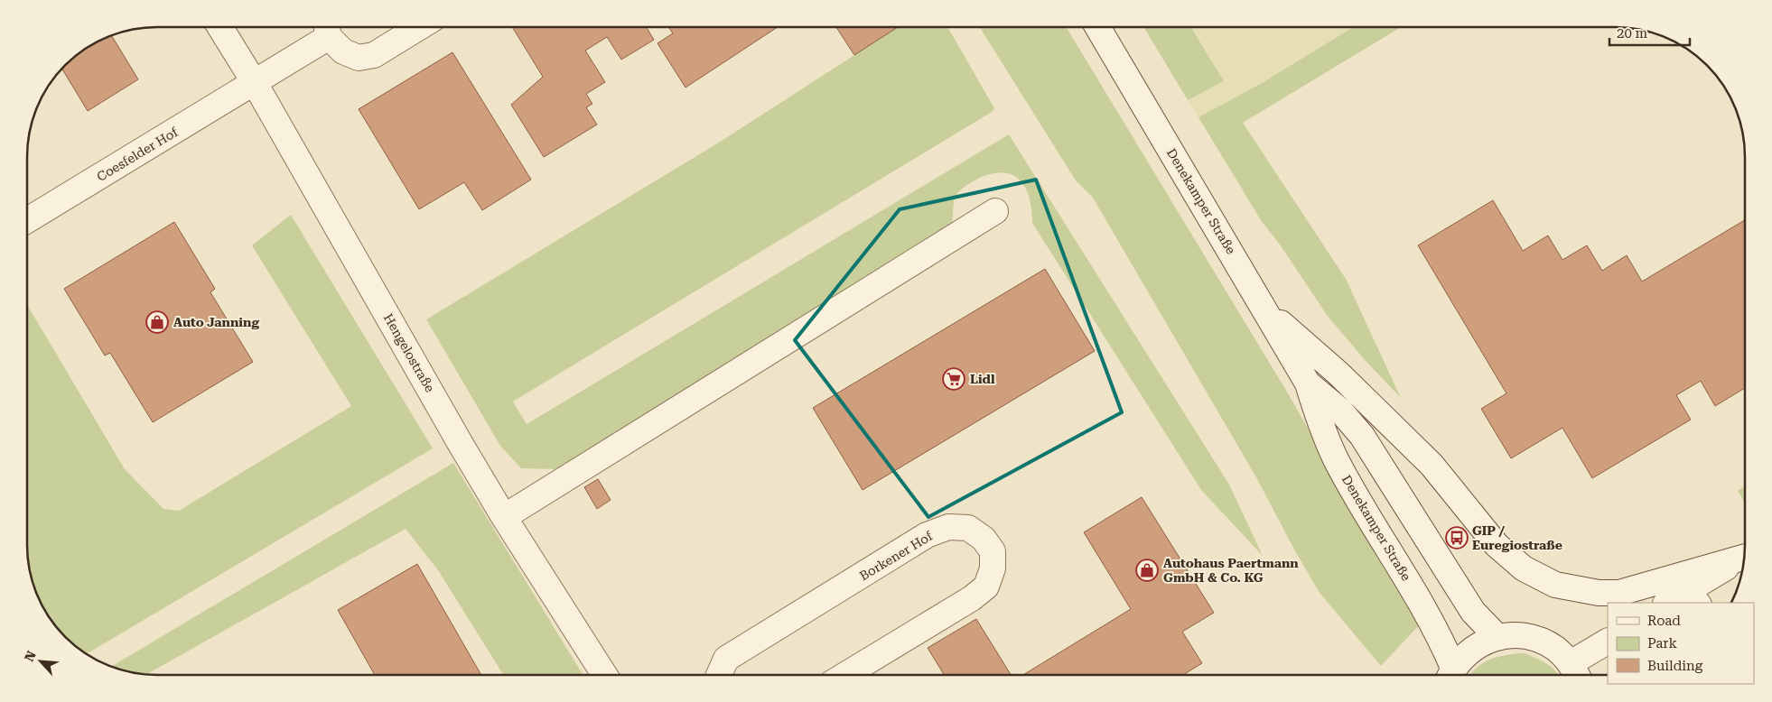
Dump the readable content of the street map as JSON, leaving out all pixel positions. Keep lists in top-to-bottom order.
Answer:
{
  "streets": {
    "street": [
      "Coesfelder Hof",
      "Denekamper Straße",
      "Hengelostraße",
      "Borkener Hof"
    ]
  },
  "crossings": [
    ["Coesfelder Hof", "Hengelostraße"]
  ],
  "places": {
    "shop": ["Auto Janning", "Autohaus Paertmann GmbH & Co. KG"],
    "supermarket": ["Lidl"],
    "bus stop": ["GIP / Euregiostraße"]
  },
  "legend": ["Road", "Park", "Building"],
  "scale_bar": "20 m",
  "north": "top left"
}
